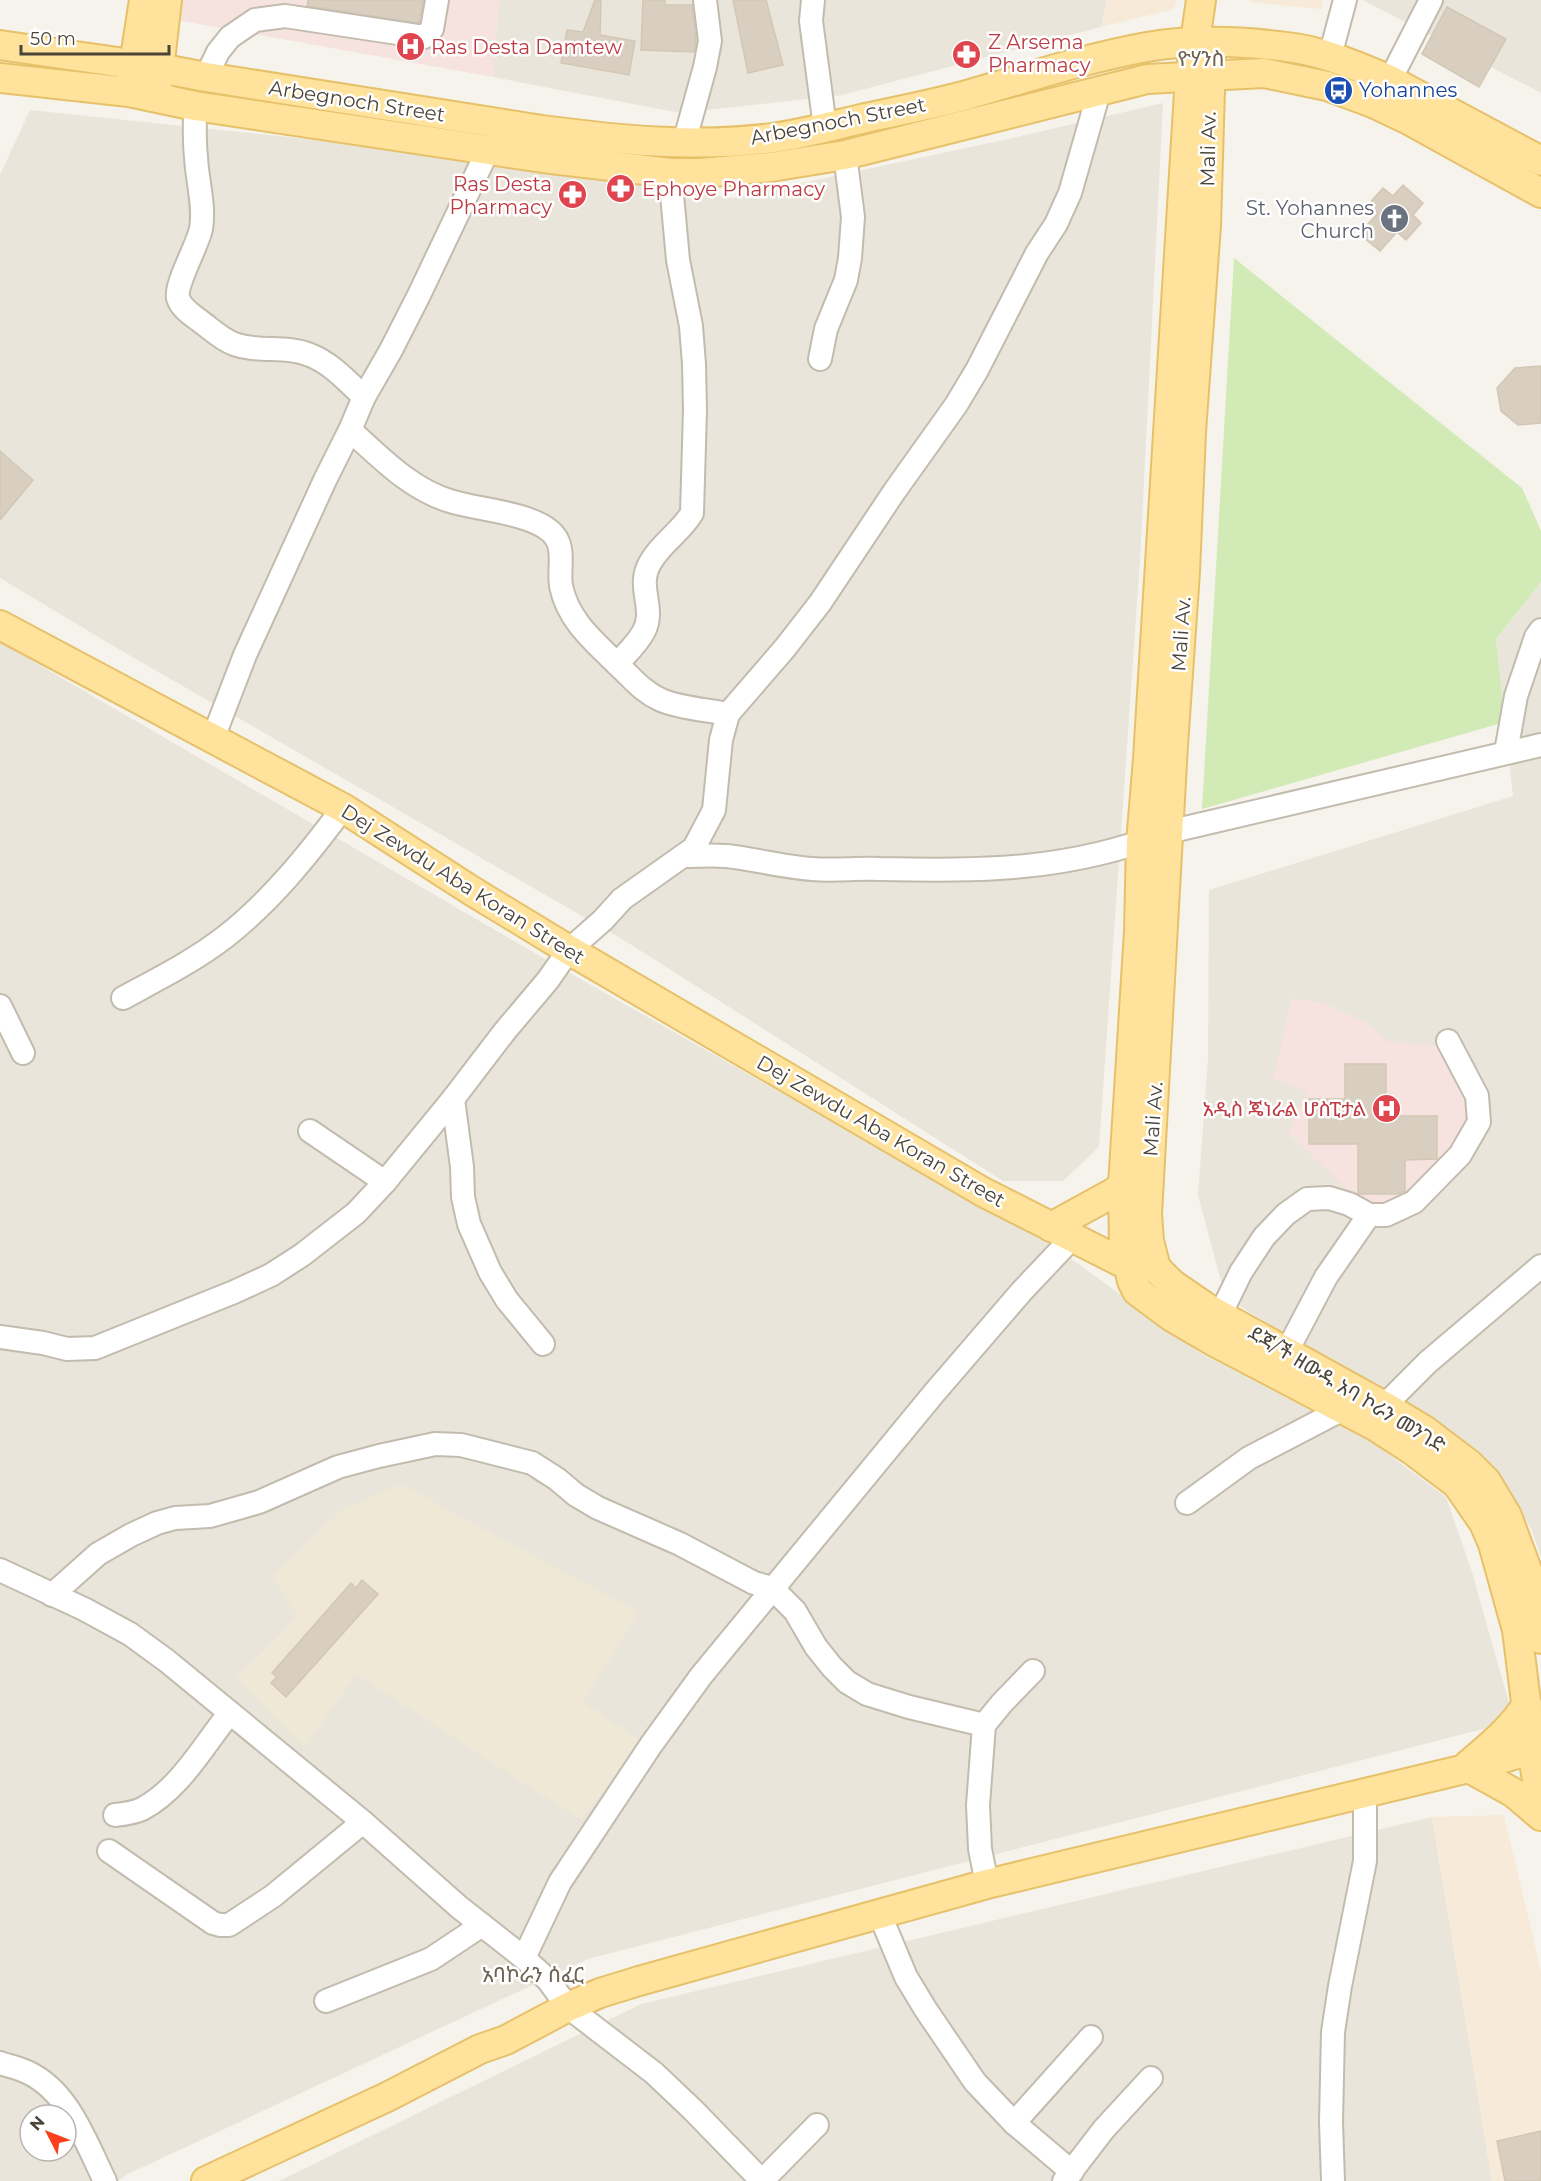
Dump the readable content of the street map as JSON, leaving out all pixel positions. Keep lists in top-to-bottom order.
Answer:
{
  "streets": {
    "main road": [
      "Arbegnoch Street",
      "Mali Av.",
      "Dej Zewdu Aba Koran Street",
      "ደጃ/ች ዘውዱ አባ ኮራን መንገድ"
    ]
  },
  "crossings": [
    ["Arbegnoch Street", "Mali Av."],
    ["Mali Av.", "Dej Zewdu Aba Koran Street"],
    ["Mali Av.", "ደጃ/ች ዘውዱ አባ ኮራን መንገድ"]
  ],
  "districts": ["ዮሃንስ", "አባኮራን ሰፈር"],
  "places": {
    "hospital": ["Ras Desta Damtew", "አዲስ ጄነራል ሆስፒታል"],
    "pharmacy": ["Z Arsema Pharmacy", "Ephoye Pharmacy", "Ras Desta Pharmacy"],
    "bus stop": ["Yohannes"],
    "church": ["St. Yohannes Church"]
  },
  "scale_bar": "50 m",
  "north": "top left"
}
